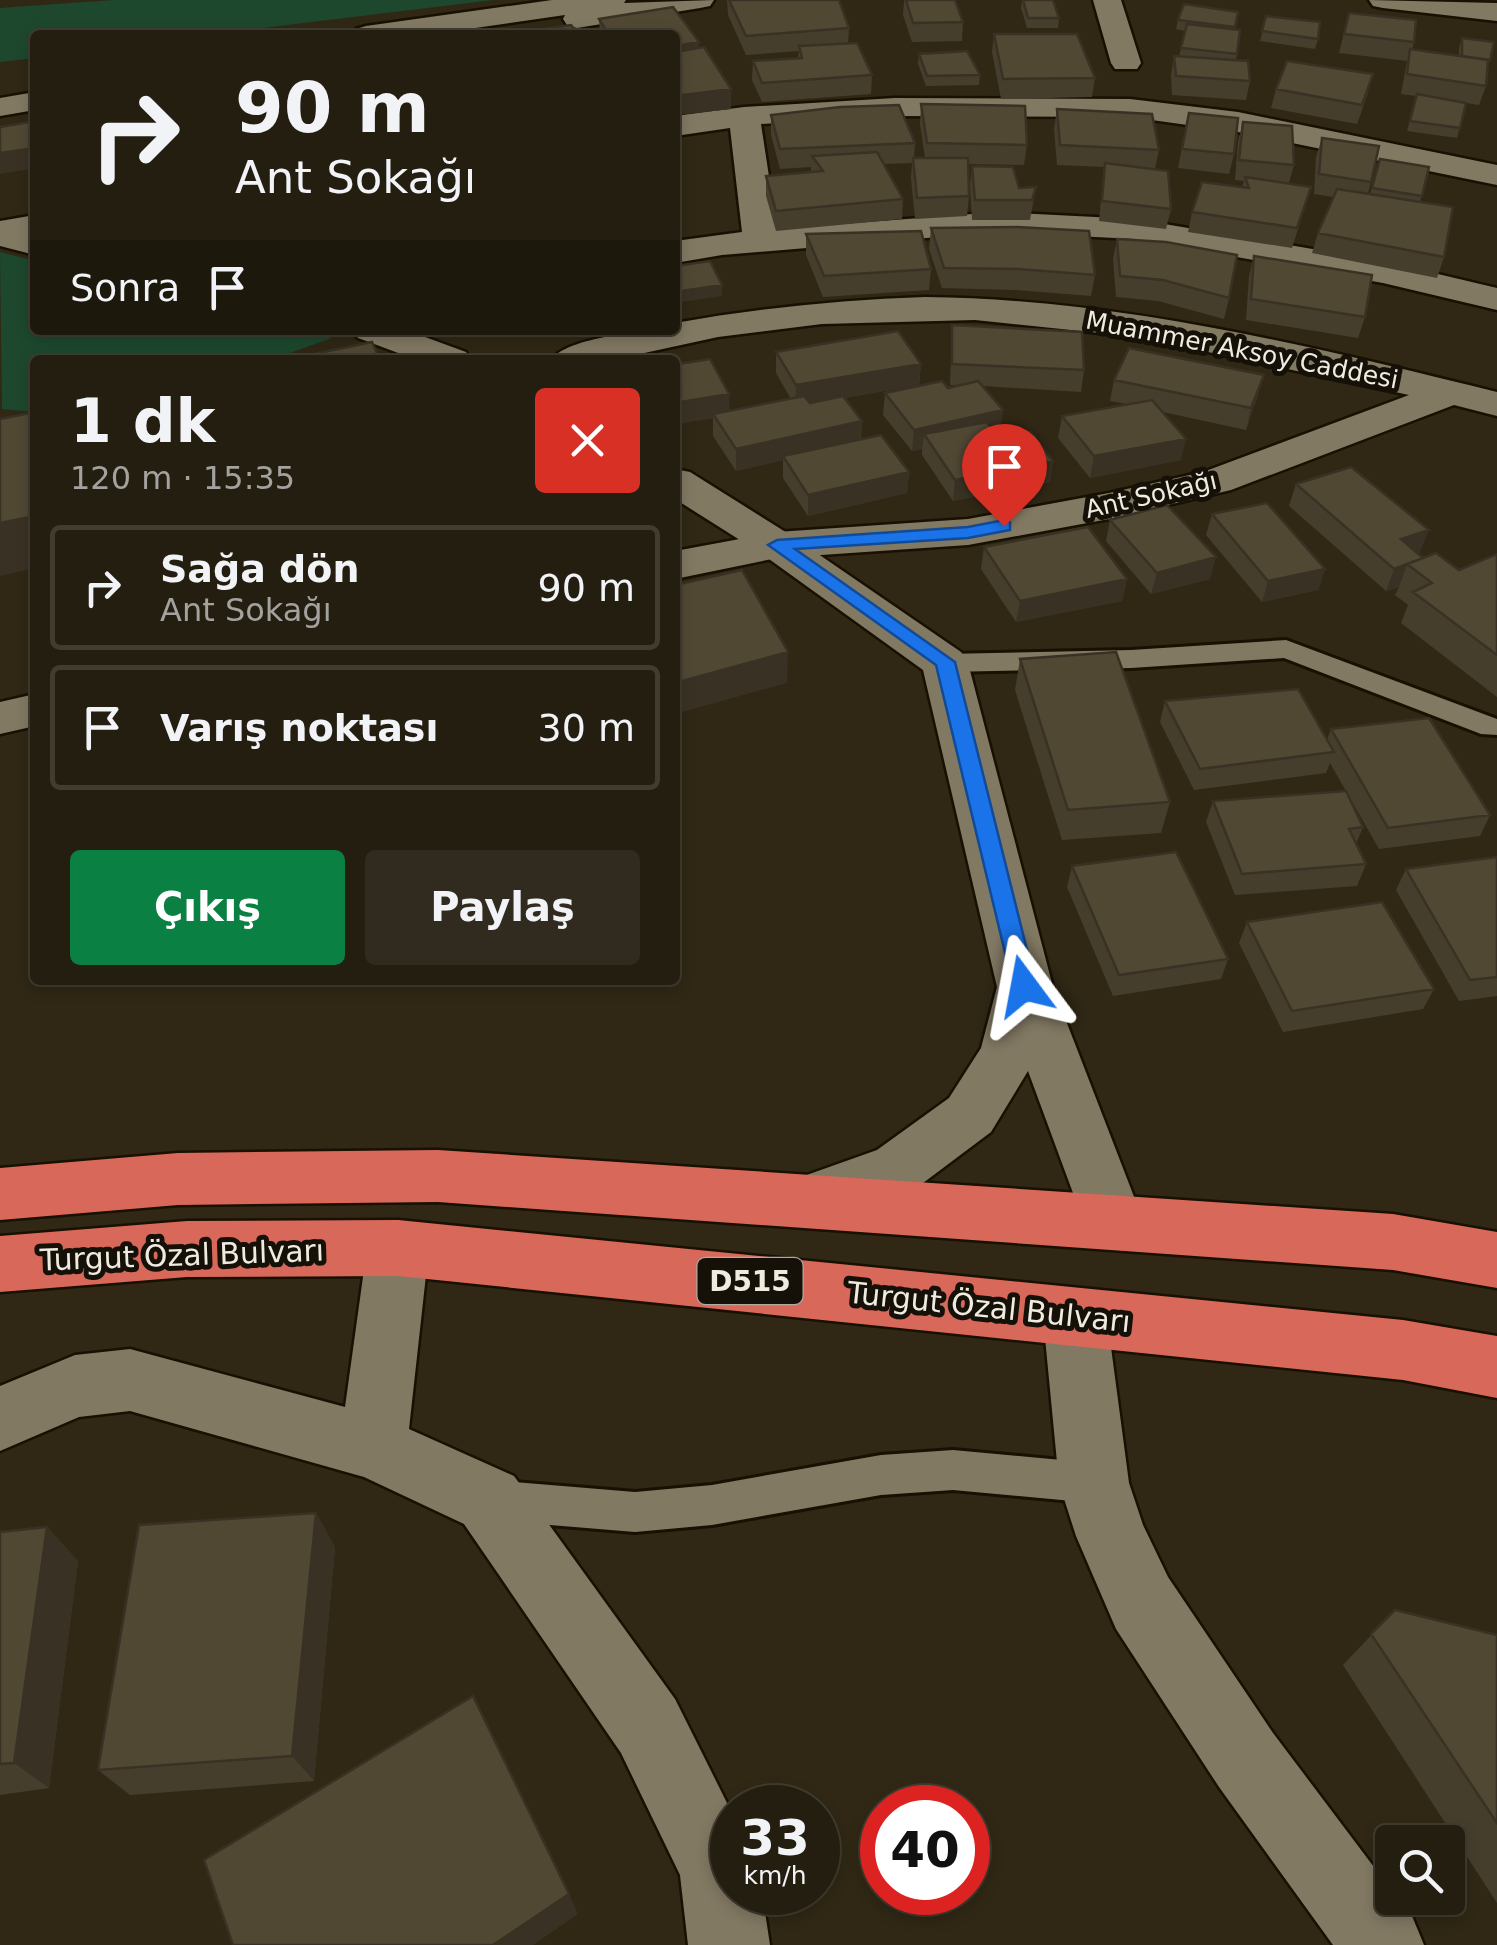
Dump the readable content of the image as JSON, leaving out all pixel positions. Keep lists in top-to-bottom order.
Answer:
{
  "streets": {
    "highway": ["Turgut Özal Bulvarı", "D515"],
    "street": ["Muammer Aksoy Caddesi", "Ant Sokağı"]
  },
  "crossings": [
    ["Muammer Aksoy Caddesi", "Ant Sokağı"]
  ],
  "page": {
    "turn": ["90 m", "Ant Sokağı"],
    "then": "Sonra",
    "heading": ["1 dk", "120 m · 15:35"],
    "list": [
      {
        "name": "Sağa dön",
        "note": "Ant Sokağı",
        "value": "90 m"
      },
      {
        "name": "Varış noktası",
        "value": "30 m"
      }
    ],
    "buttons": ["Çıkış", "Paylaş"],
    "speed": "33 km/h",
    "limit": "40"
  }
}
